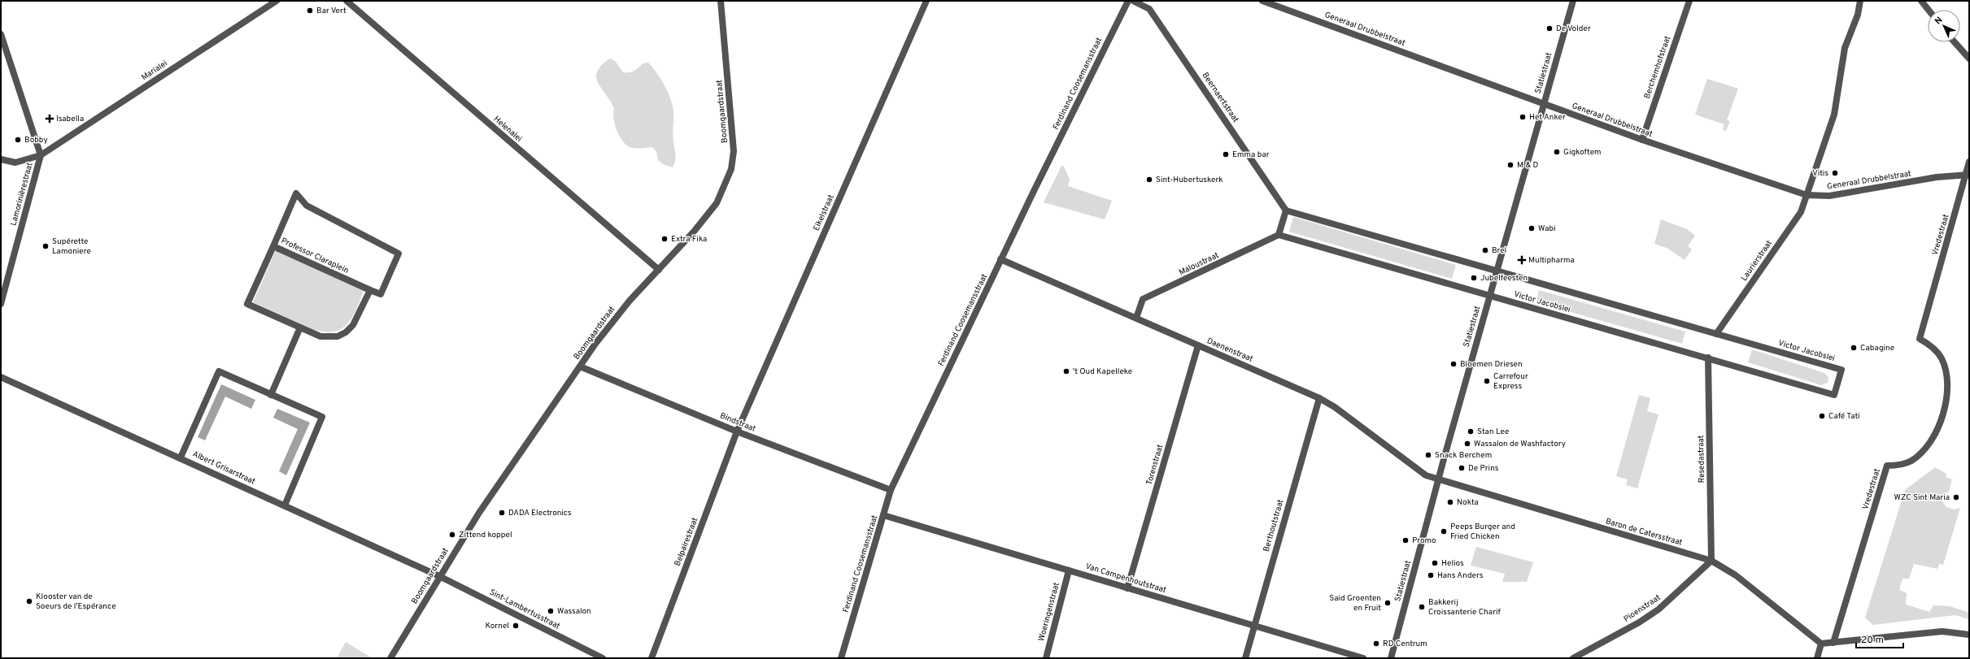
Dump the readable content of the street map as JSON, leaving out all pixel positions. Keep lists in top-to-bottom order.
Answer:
{
  "streets": {
    "street": [
      "Generaal Drubbelstraat",
      "Berchemhofstraat",
      "Marialei",
      "Statiestraat",
      "Ferdinand Coosemansstraat",
      "Beernaertstraat",
      "Boomgaardstraat",
      "Helenalei",
      "Lamorinièrestraat",
      "Eikelstraat",
      "Vredestraat",
      "Professor Claraplein",
      "Laurierstraat",
      "Maloustraat",
      "Victor Jacobslei",
      "Daenenstraat",
      "Bindstraat",
      "Resedastraat",
      "Torenstraat",
      "Albert Grisarstraat",
      "Berthoutstraat",
      "Baron de Catersstraat",
      "Belpairestraat",
      "Van Campenhoutstraat",
      "Pioenstraat",
      "Sint-Lambertusstraat",
      "Woeringenstraat"
    ]
  },
  "crossings": [
    ["Generaal Drubbelstraat", "Berchemhofstraat"],
    ["Generaal Drubbelstraat", "Statiestraat"],
    ["Generaal Drubbelstraat", "Vredestraat"],
    ["Generaal Drubbelstraat", "Laurierstraat"],
    ["Marialei", "Lamorinièrestraat"],
    ["Statiestraat", "Victor Jacobslei"],
    ["Statiestraat", "Daenenstraat"],
    ["Statiestraat", "Baron de Catersstraat"],
    ["Ferdinand Coosemansstraat", "Daenenstraat"],
    ["Ferdinand Coosemansstraat", "Bindstraat"],
    ["Ferdinand Coosemansstraat", "Van Campenhoutstraat"],
    ["Beernaertstraat", "Victor Jacobslei"],
    ["Boomgaardstraat", "Helenalei"],
    ["Boomgaardstraat", "Bindstraat"],
    ["Boomgaardstraat", "Albert Grisarstraat"],
    ["Boomgaardstraat", "Sint-Lambertusstraat"],
    ["Eikelstraat", "Bindstraat"],
    ["Eikelstraat", "Belpairestraat"],
    ["Laurierstraat", "Victor Jacobslei"],
    ["Maloustraat", "Victor Jacobslei"],
    ["Maloustraat", "Daenenstraat"],
    ["Victor Jacobslei", "Resedastraat"],
    ["Daenenstraat", "Torenstraat"],
    ["Daenenstraat", "Berthoutstraat"],
    ["Daenenstraat", "Baron de Catersstraat"],
    ["Bindstraat", "Belpairestraat"],
    ["Resedastraat", "Baron de Catersstraat"],
    ["Resedastraat", "Pioenstraat"],
    ["Torenstraat", "Van Campenhoutstraat"],
    ["Albert Grisarstraat", "Sint-Lambertusstraat"],
    ["Berthoutstraat", "Van Campenhoutstraat"],
    ["Baron de Catersstraat", "Pioenstraat"],
    ["Van Campenhoutstraat", "Woeringenstraat"]
  ],
  "places": {
    "other": [
      "Bar Vert",
      "De Volder",
      "Het Anker",
      "Bobby",
      "Gigkoftem",
      "Emma bar",
      "M & D",
      "Vitis",
      "Sint-Hubertuskerk",
      "Wabi",
      "Extra Fika",
      "Supérette Lamoniere",
      "Brel",
      "Jubelfeesten",
      "Cabagine",
      "Bloemen Driesen",
      "'t Oud Kapelleke",
      "Carrefour Express",
      "Café Tati",
      "Stan Lee",
      "Wassalon de Washfactory",
      "Snack Berchem",
      "De Prins",
      "WZC Sint Maria",
      "Nokta",
      "DADA Electronics",
      "Peeps Burger and Fried Chicken",
      "Zittend koppel",
      "Promo",
      "Helios",
      "Hans Anders",
      "Klooster van de Soeurs de l'Espérance",
      "Said Groenten en Fruit",
      "Bakkerij Croissanterie Charif",
      "Wassalon",
      "Kornel",
      "RD Centrum"
    ],
    "health": ["Isabella", "Multipharma"]
  },
  "scale_bar": "20 m",
  "north": "top left"
}
